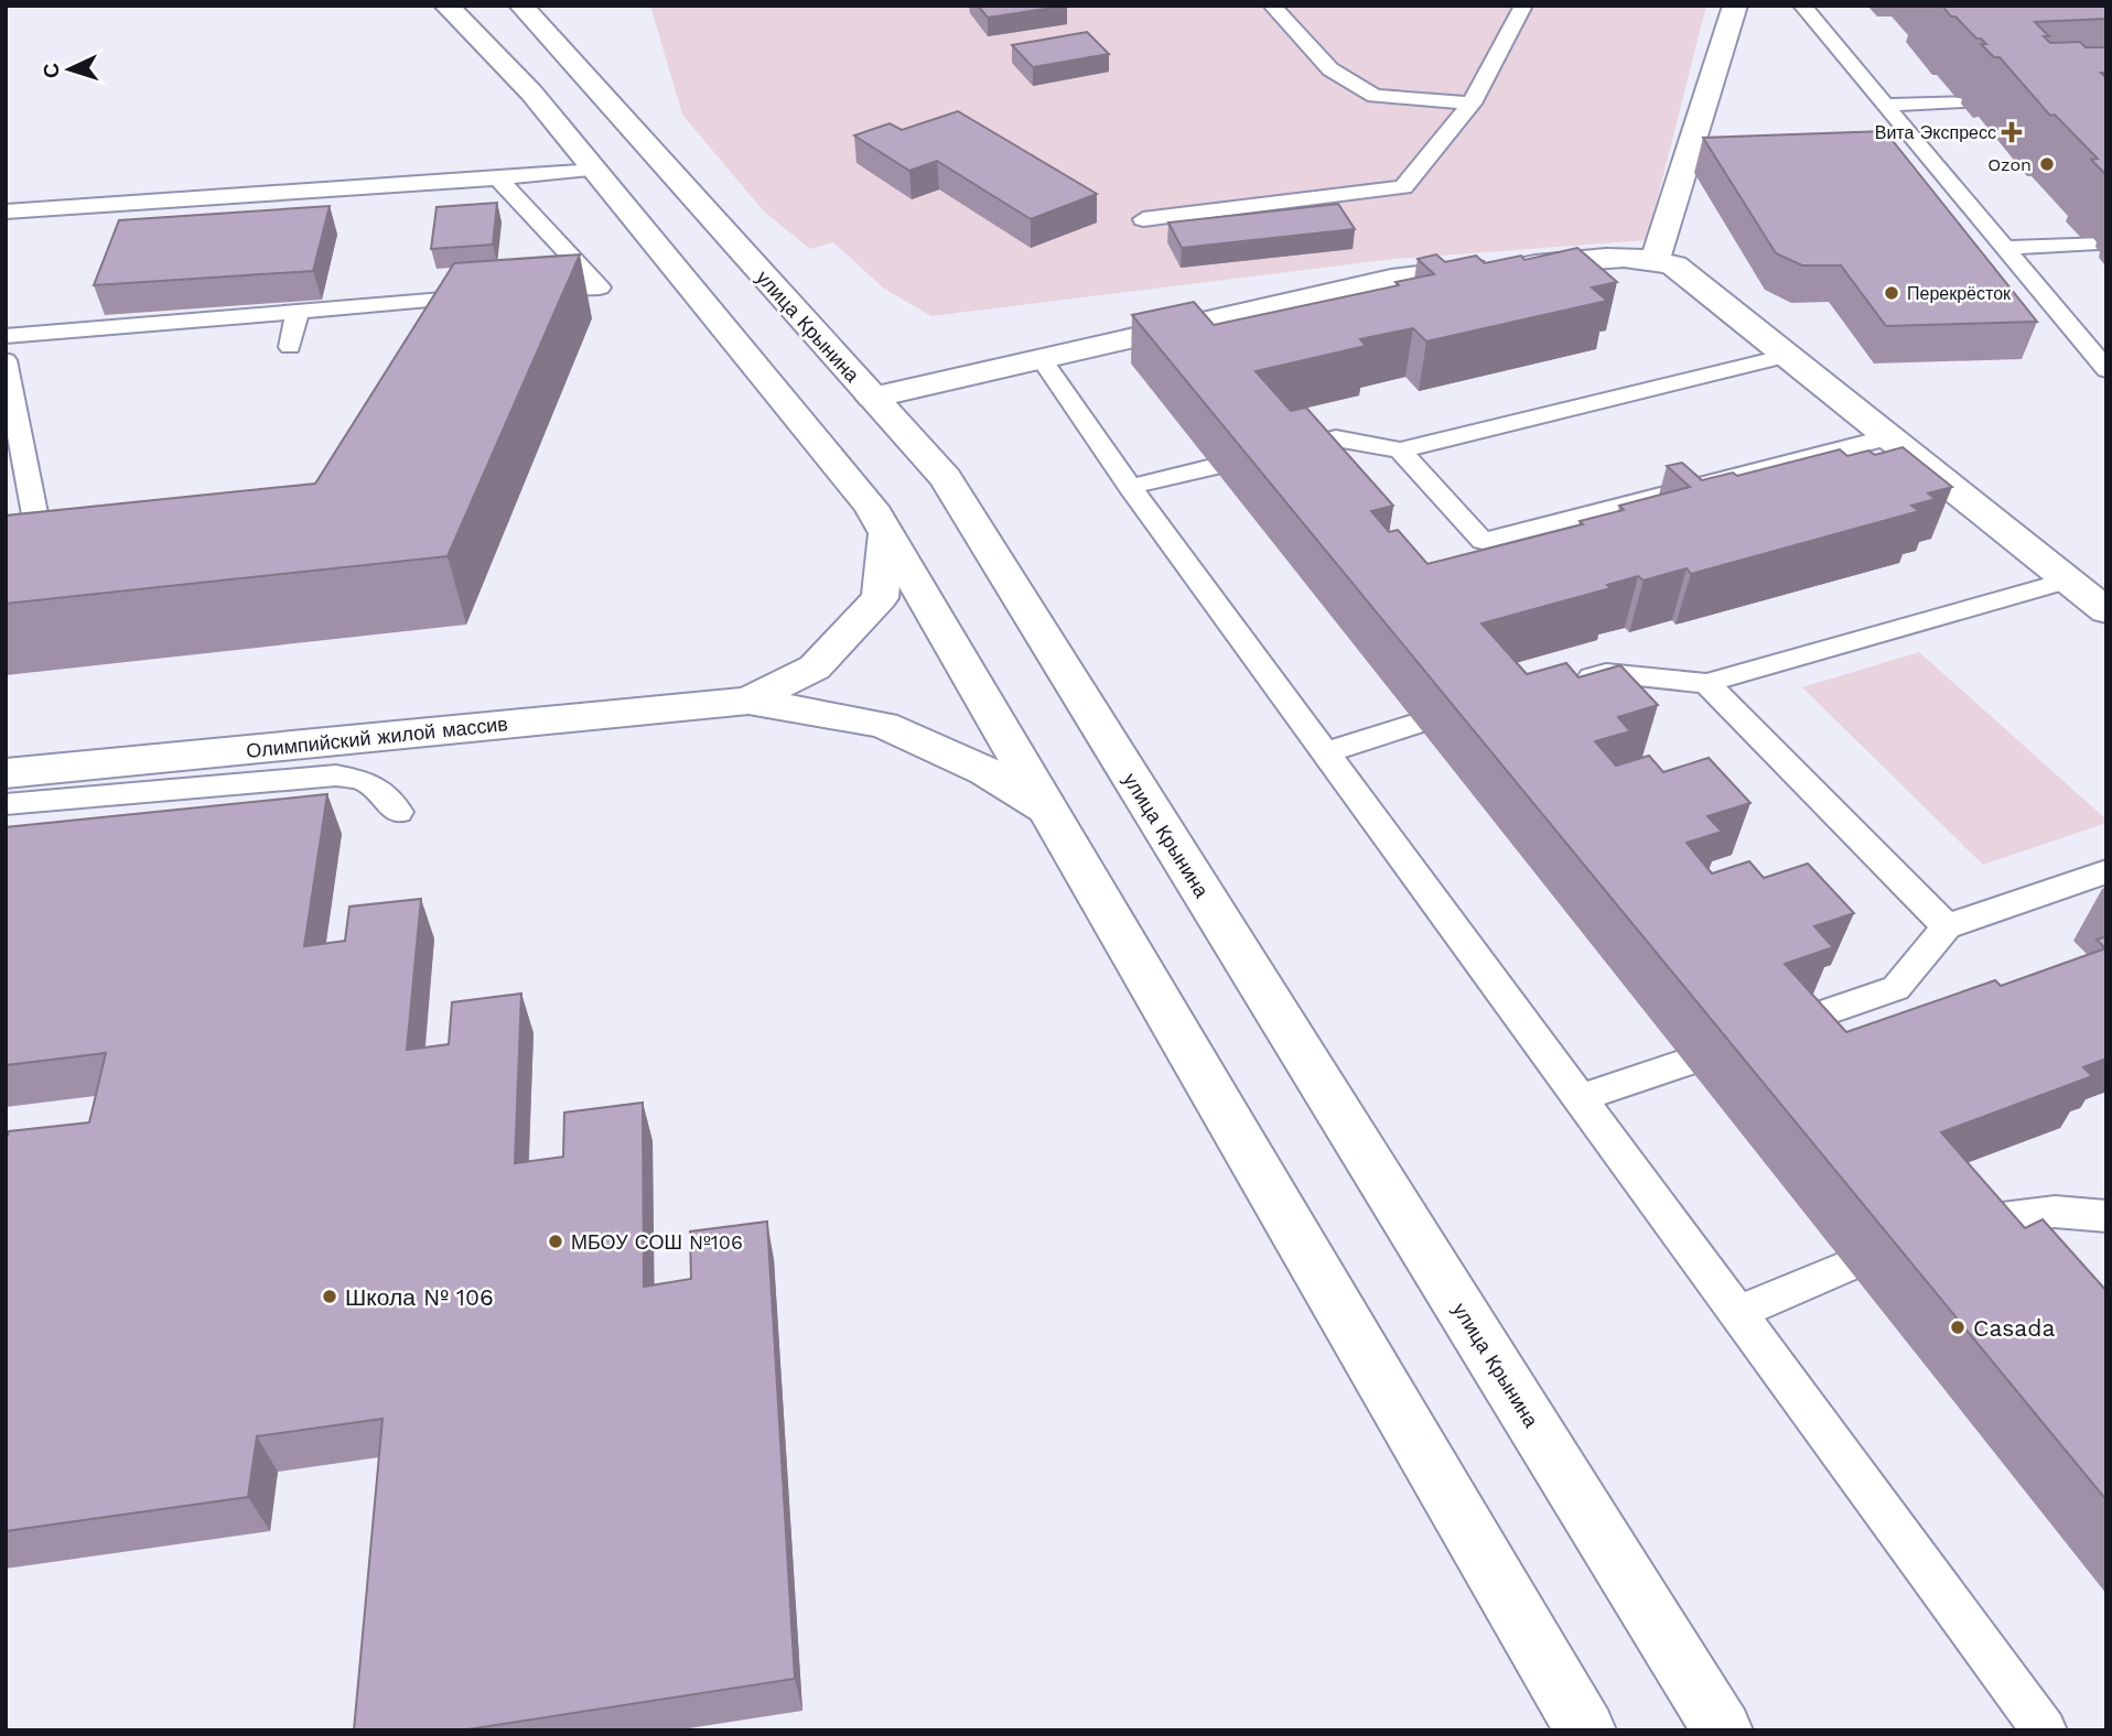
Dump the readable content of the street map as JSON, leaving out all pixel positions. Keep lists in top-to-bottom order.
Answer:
{
  "streets": {
    "main road": ["улица Крынина", "Олимпийский жилой массив"]
  },
  "places": {
    "health": ["Вита Экспресс"],
    "other": [
      "Ozon",
      "Перекрёсток",
      "МБОУ СОШ №106",
      "Школа № 106",
      "Casada"
    ]
  },
  "north": "left"
}
